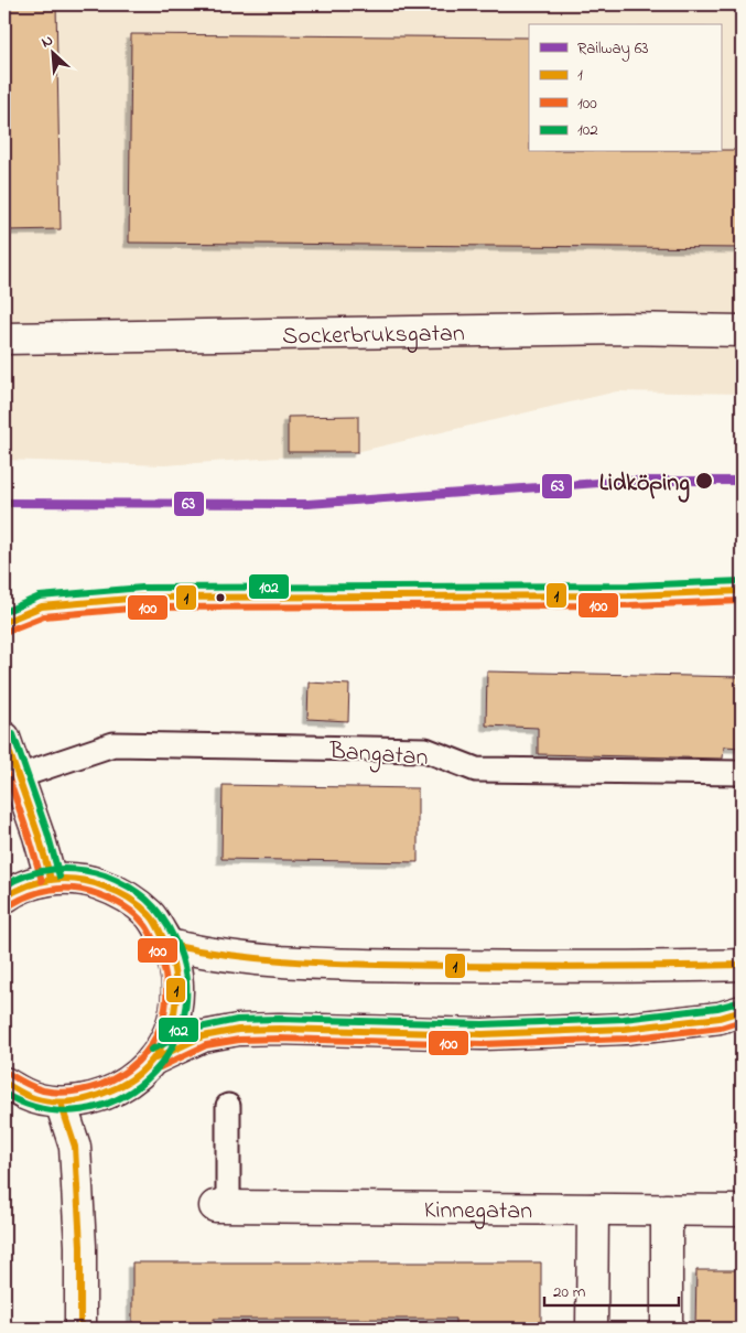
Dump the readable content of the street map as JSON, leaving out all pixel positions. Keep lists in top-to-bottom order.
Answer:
{
  "streets": {
    "street": ["Sockerbruksgatan", "Kinnegatan"],
    "lane": ["Bangatan"]
  },
  "places": ["Lidköping"],
  "lines": [
    "rail line 63",
    "transit line 102",
    "transit line 1",
    "transit line 100"
  ],
  "legend": [
    "Railway 63",
    "1",
    "100",
    "102"
  ],
  "scale_bar": "20 m",
  "north": "top left"
}
